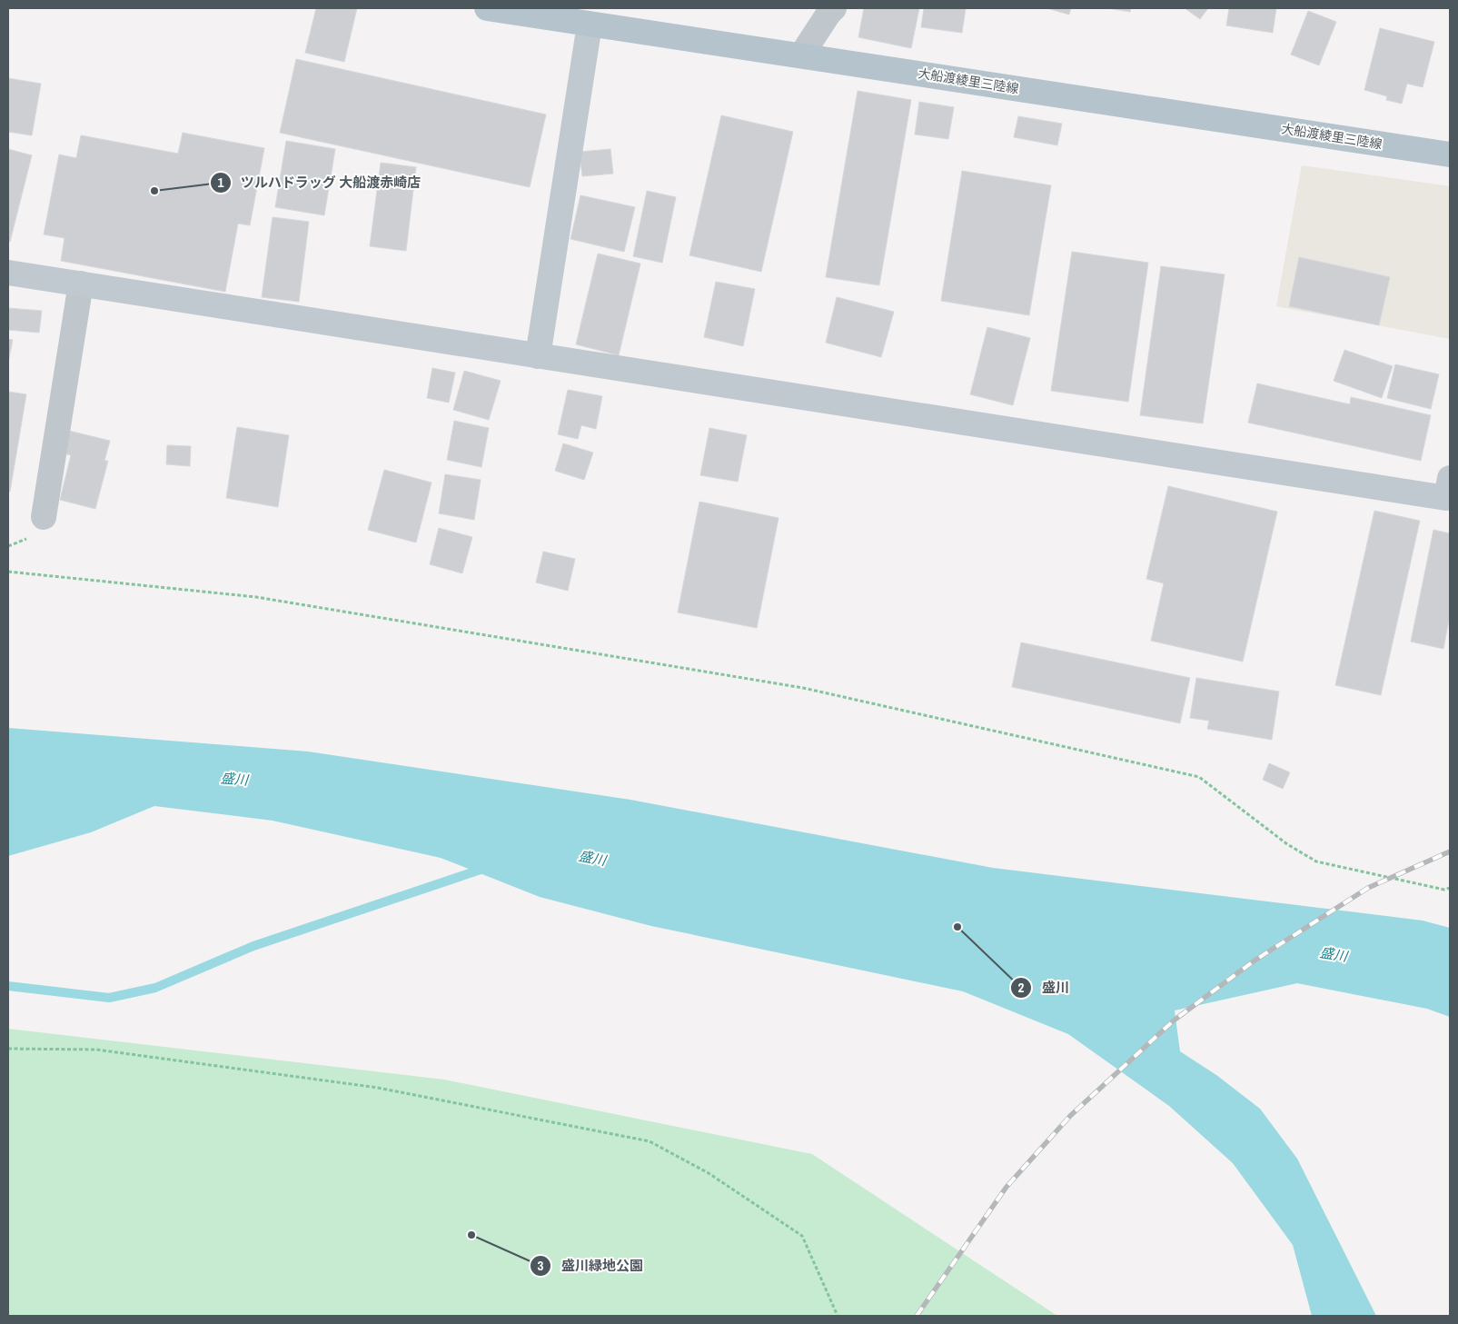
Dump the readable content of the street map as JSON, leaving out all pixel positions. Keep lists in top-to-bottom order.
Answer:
{
  "streets": {
    "main road": ["大船渡綾里三陸線"]
  },
  "water": ["盛川"],
  "places": ["ツルハドラッグ 大船渡赤崎店", "盛川", "盛川緑地公園"]
}
